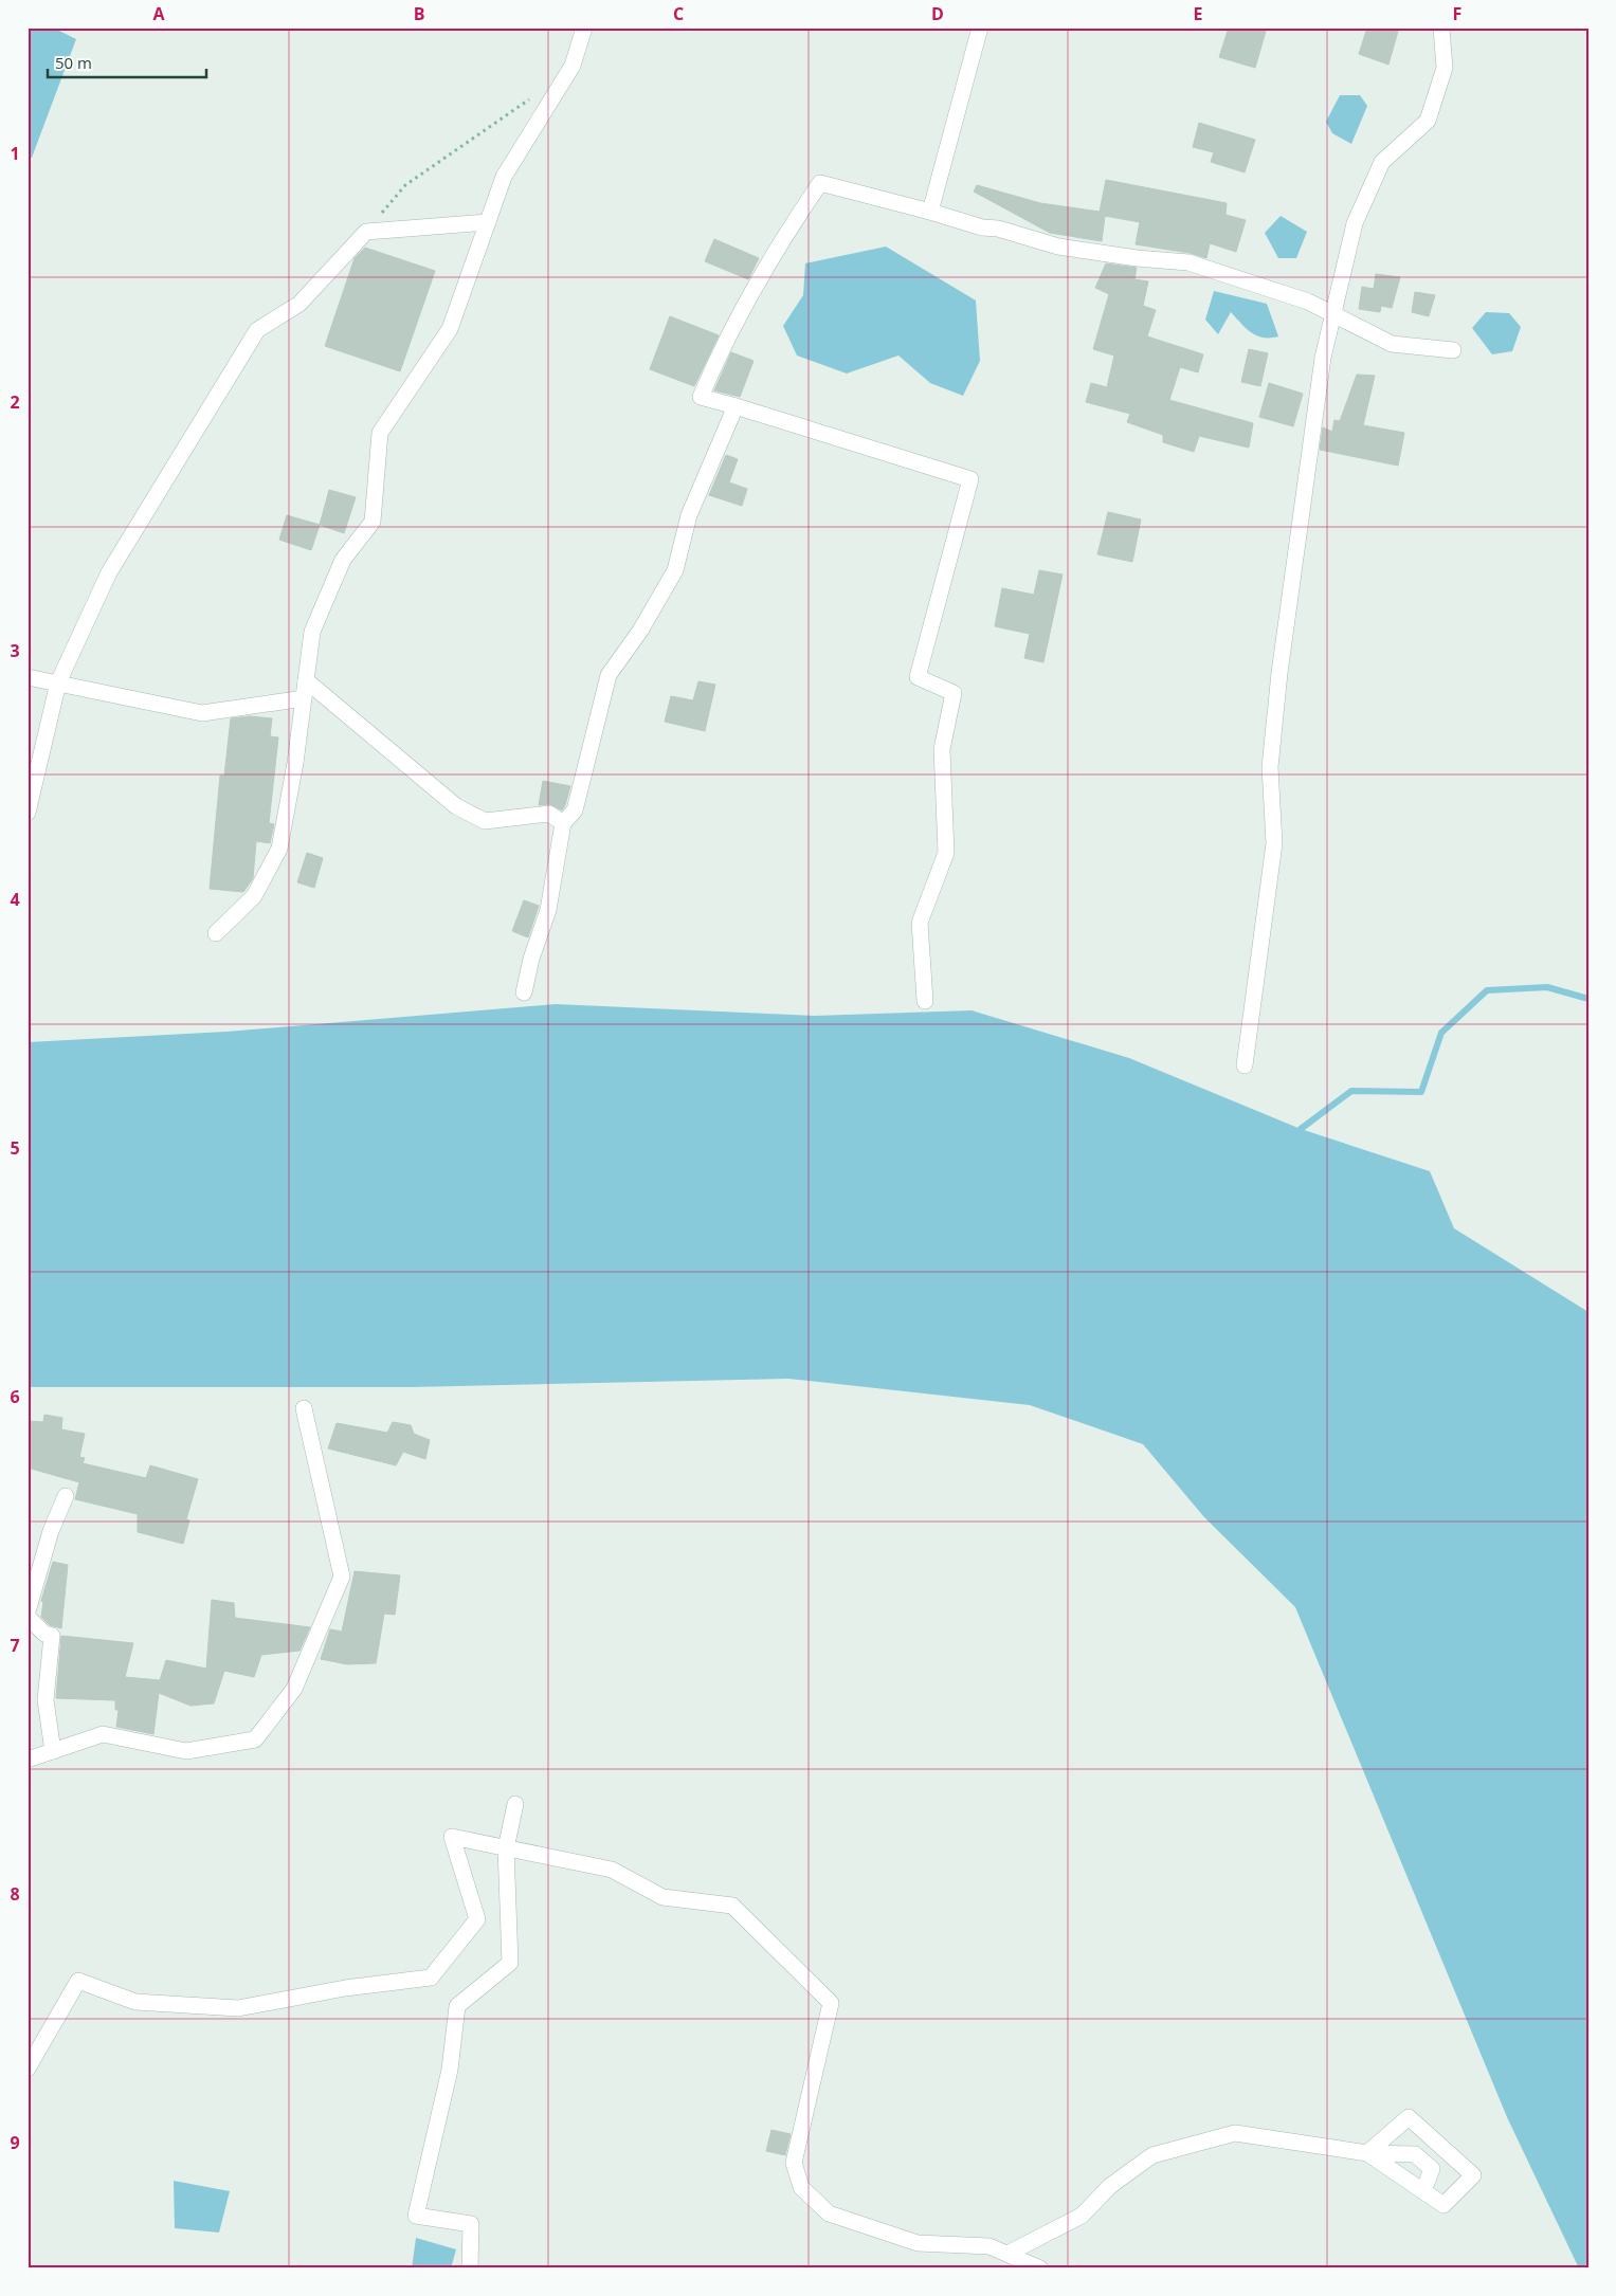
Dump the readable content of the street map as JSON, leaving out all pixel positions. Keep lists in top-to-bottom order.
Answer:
{
  "scale_bar": "50 m",
  "grid": {
    "columns": [
      "A",
      "B",
      "C",
      "D",
      "E",
      "F"
    ],
    "rows": [
      "1",
      "2",
      "3",
      "4",
      "5",
      "6",
      "7",
      "8",
      "9"
    ]
  }
}
